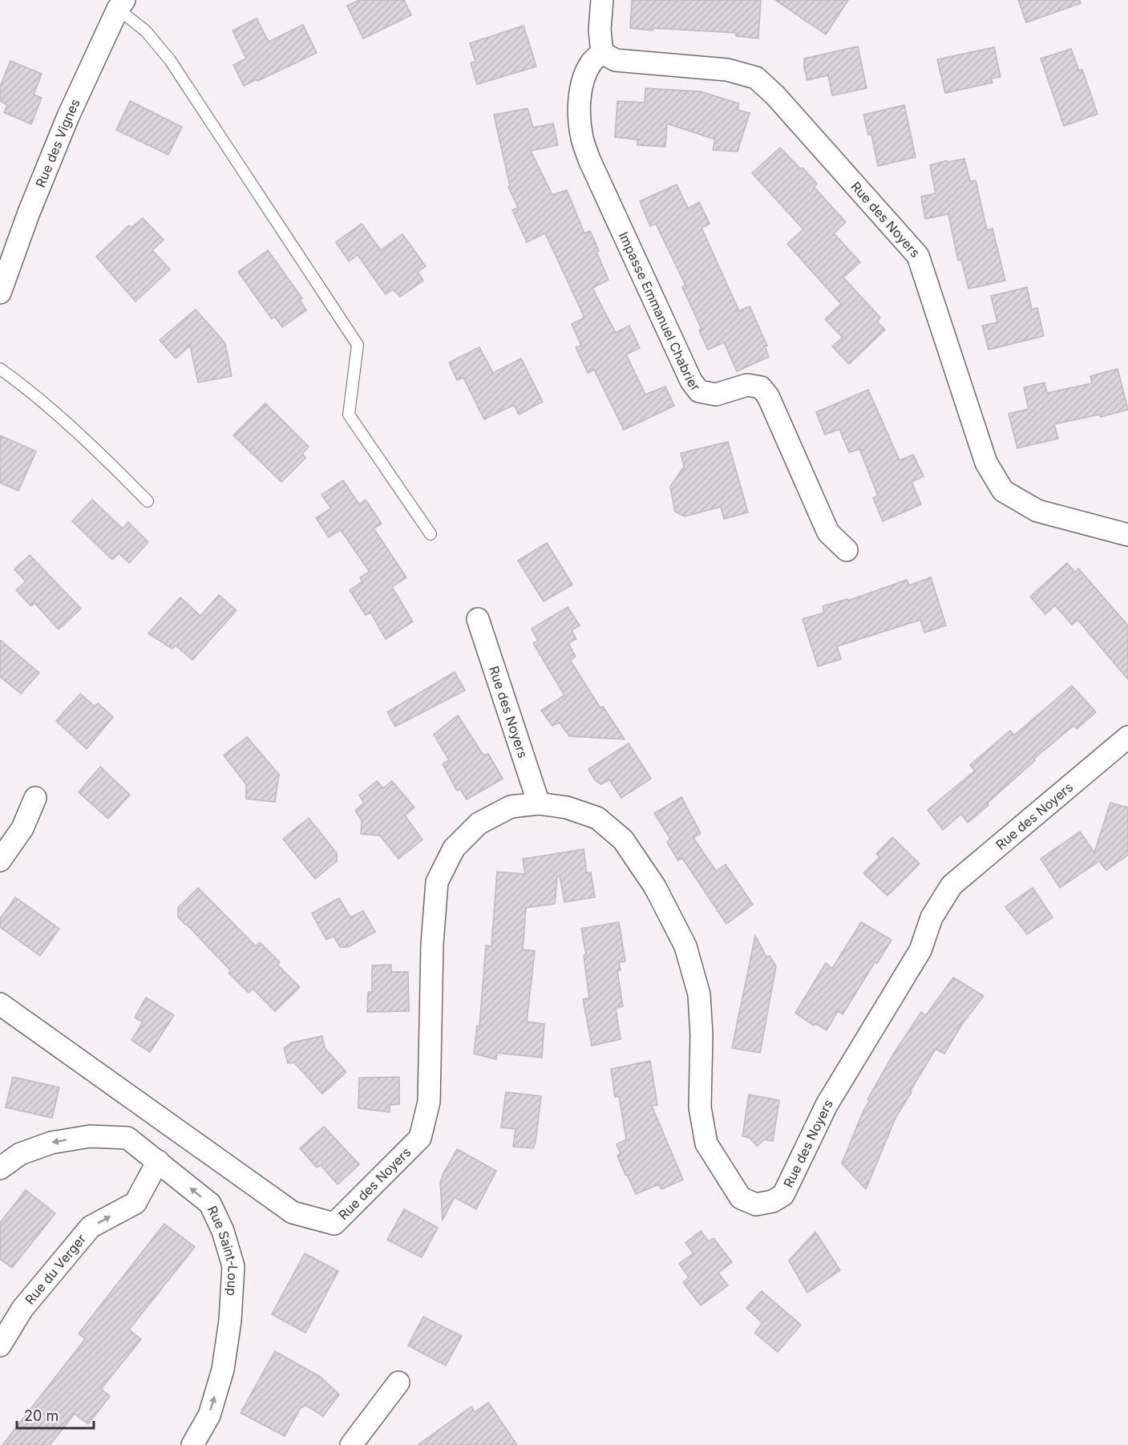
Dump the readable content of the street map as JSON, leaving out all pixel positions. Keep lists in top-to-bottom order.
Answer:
{
  "streets": {
    "street": [
      "Rue des Vignes",
      "Rue des Noyers",
      "Impasse Emmanuel Chabrier",
      "Rue Saint-Loup",
      "Rue du Verger"
    ]
  },
  "crossings": [
    ["Rue des Noyers", "Impasse Emmanuel Chabrier"],
    ["Rue Saint-Loup", "Rue du Verger"]
  ],
  "one_way": ["Rue Saint-Loup", "Rue du Verger"],
  "scale_bar": "20 m"
}
